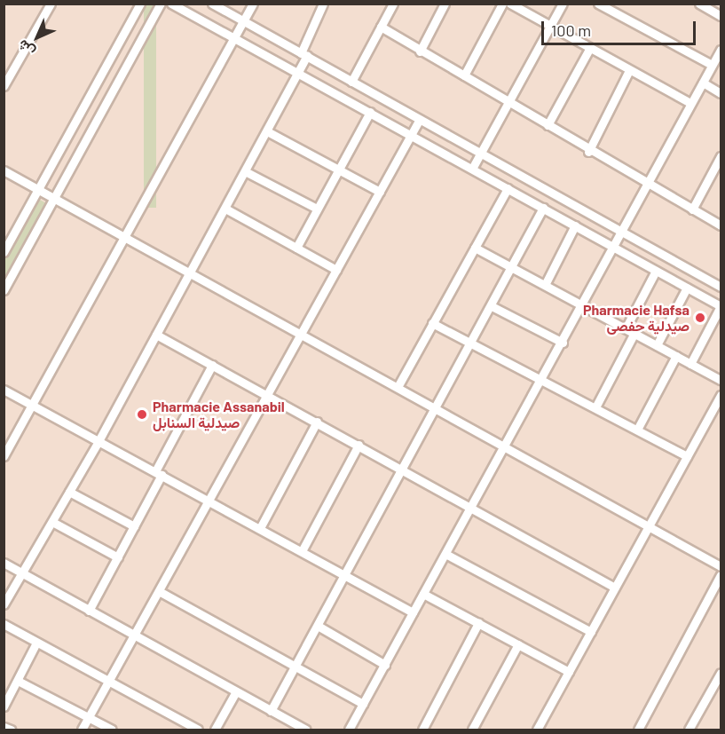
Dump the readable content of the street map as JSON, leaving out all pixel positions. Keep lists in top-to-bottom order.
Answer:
{
  "places": ["Pharmacie Hafsa صيدلية حفصى", "Pharmacie Assanabil صيدلية السنابل"],
  "scale_bar": "100 m",
  "north": "bottom left"
}
